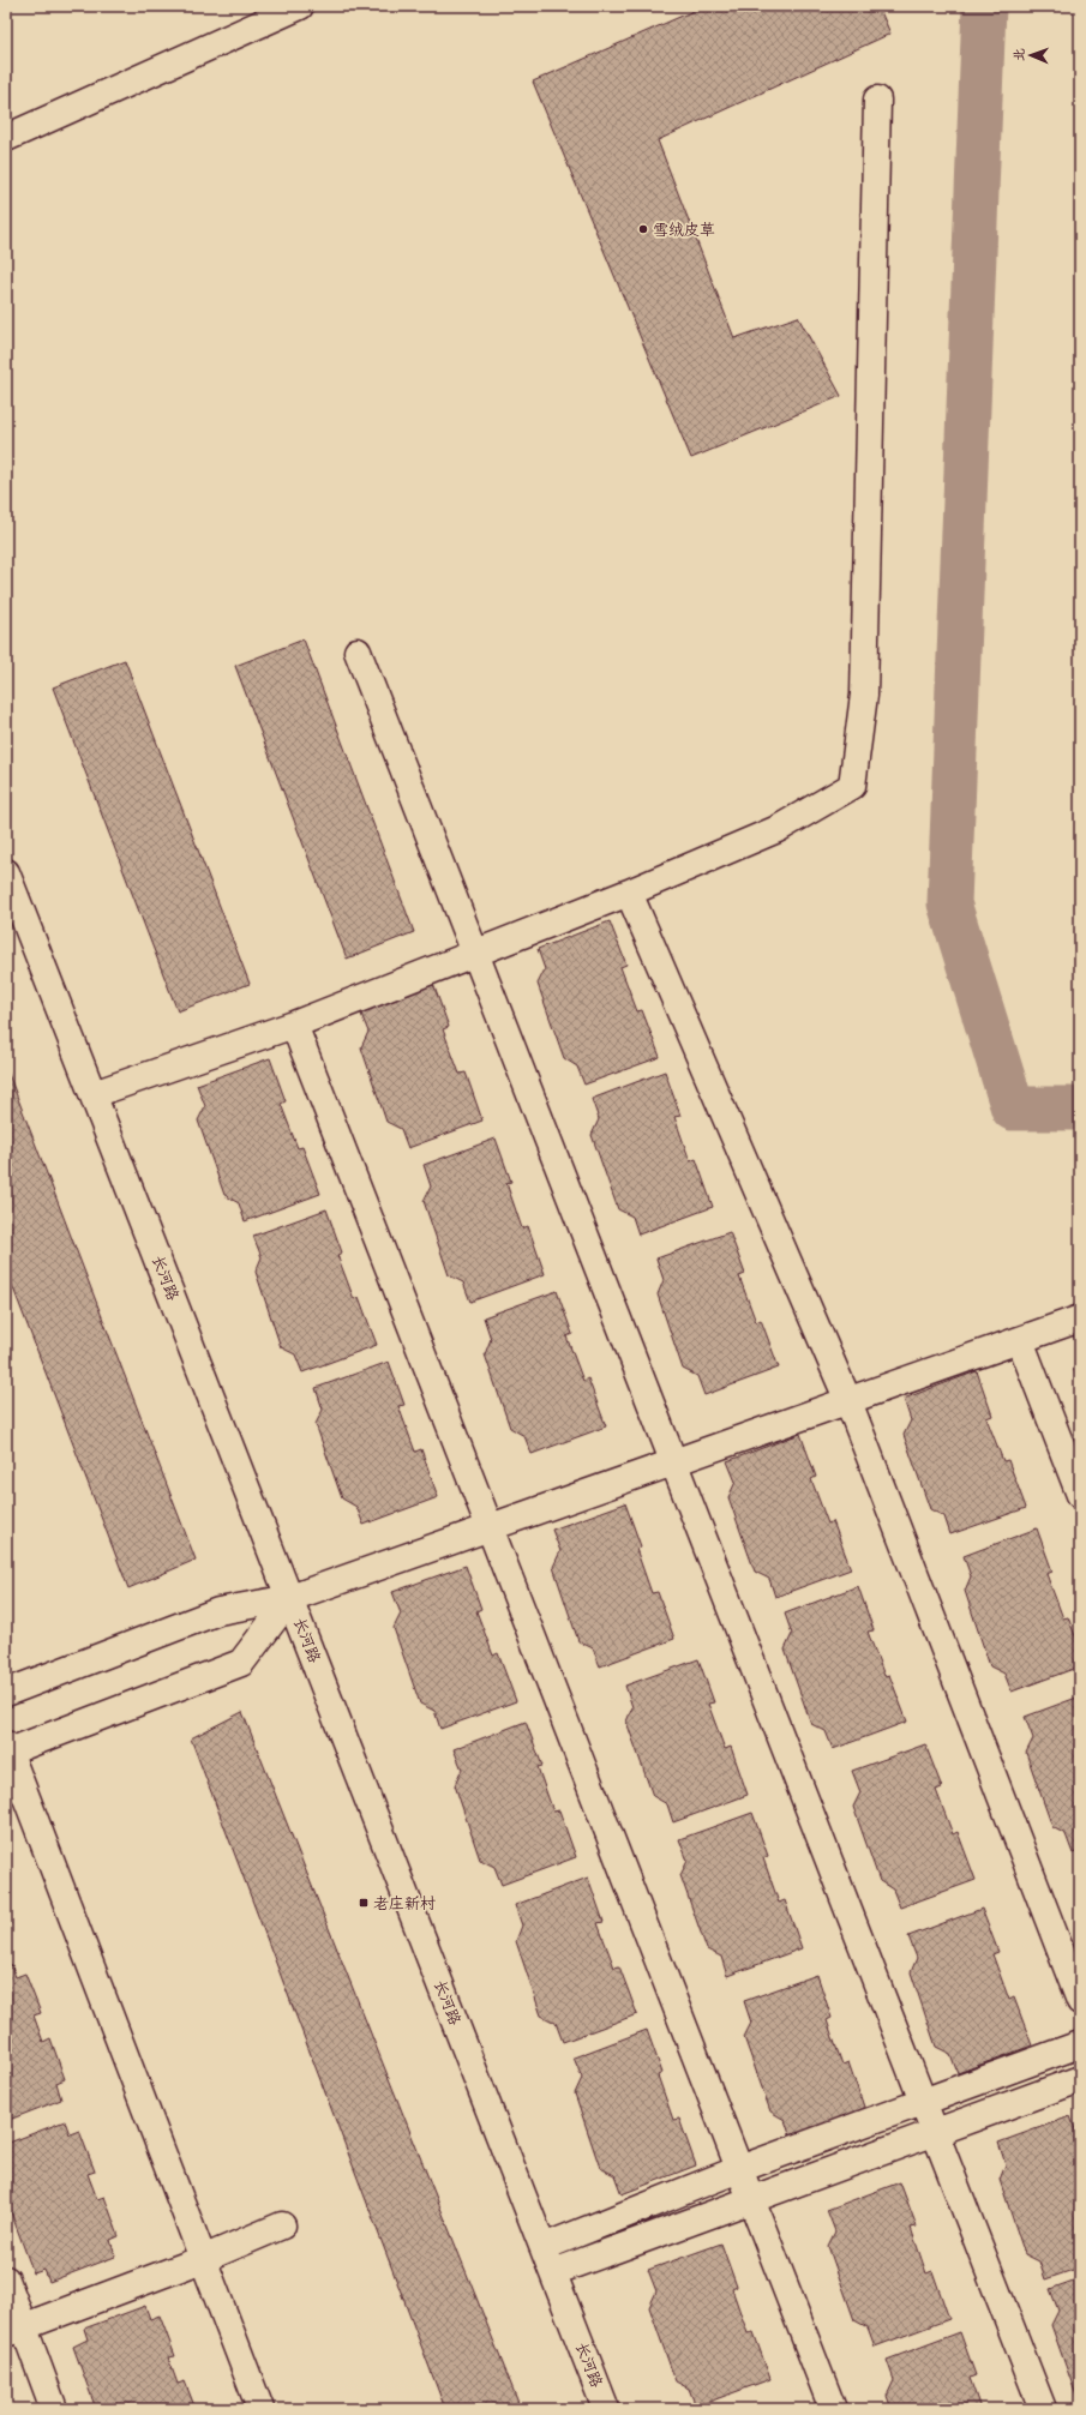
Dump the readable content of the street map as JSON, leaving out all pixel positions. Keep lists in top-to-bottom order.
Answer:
{
  "streets": {
    "street": ["长河路"]
  },
  "places": {
    "other": ["雪绒皮草"],
    "transit": ["老庄新村"]
  },
  "north": "left"
}
